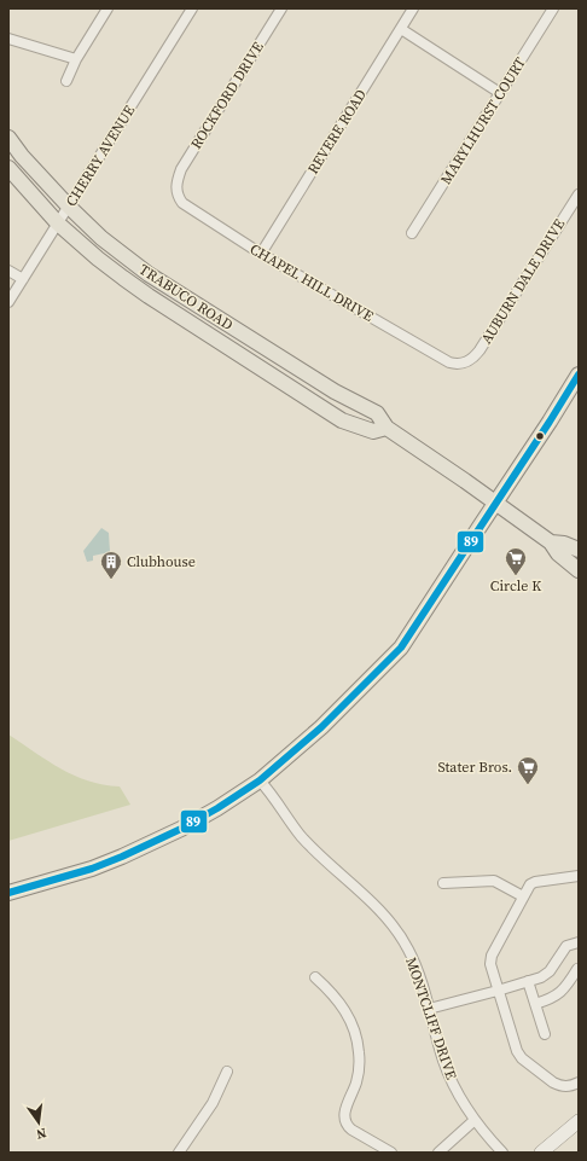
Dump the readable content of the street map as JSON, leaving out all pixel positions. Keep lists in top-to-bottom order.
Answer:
{
  "streets": {
    "main road": ["TRABUCO ROAD"],
    "street": [
      "ROCKFORD DRIVE",
      "MARYLHURST COURT",
      "REVERE ROAD",
      "CHERRY AVENUE",
      "AUBURN DALE DRIVE",
      "CHAPEL HILL DRIVE",
      "MONTCLIFF DRIVE"
    ]
  },
  "crossings": [
    ["ROCKFORD DRIVE", "CHAPEL HILL DRIVE"],
    ["REVERE ROAD", "CHAPEL HILL DRIVE"],
    ["CHERRY AVENUE", "TRABUCO ROAD"],
    ["AUBURN DALE DRIVE", "CHAPEL HILL DRIVE"]
  ],
  "places": {
    "supermarket": ["Circle K", "Stater Bros."],
    "building": ["Clubhouse"]
  },
  "lines": ["transit line 89"],
  "north": "bottom"
}
